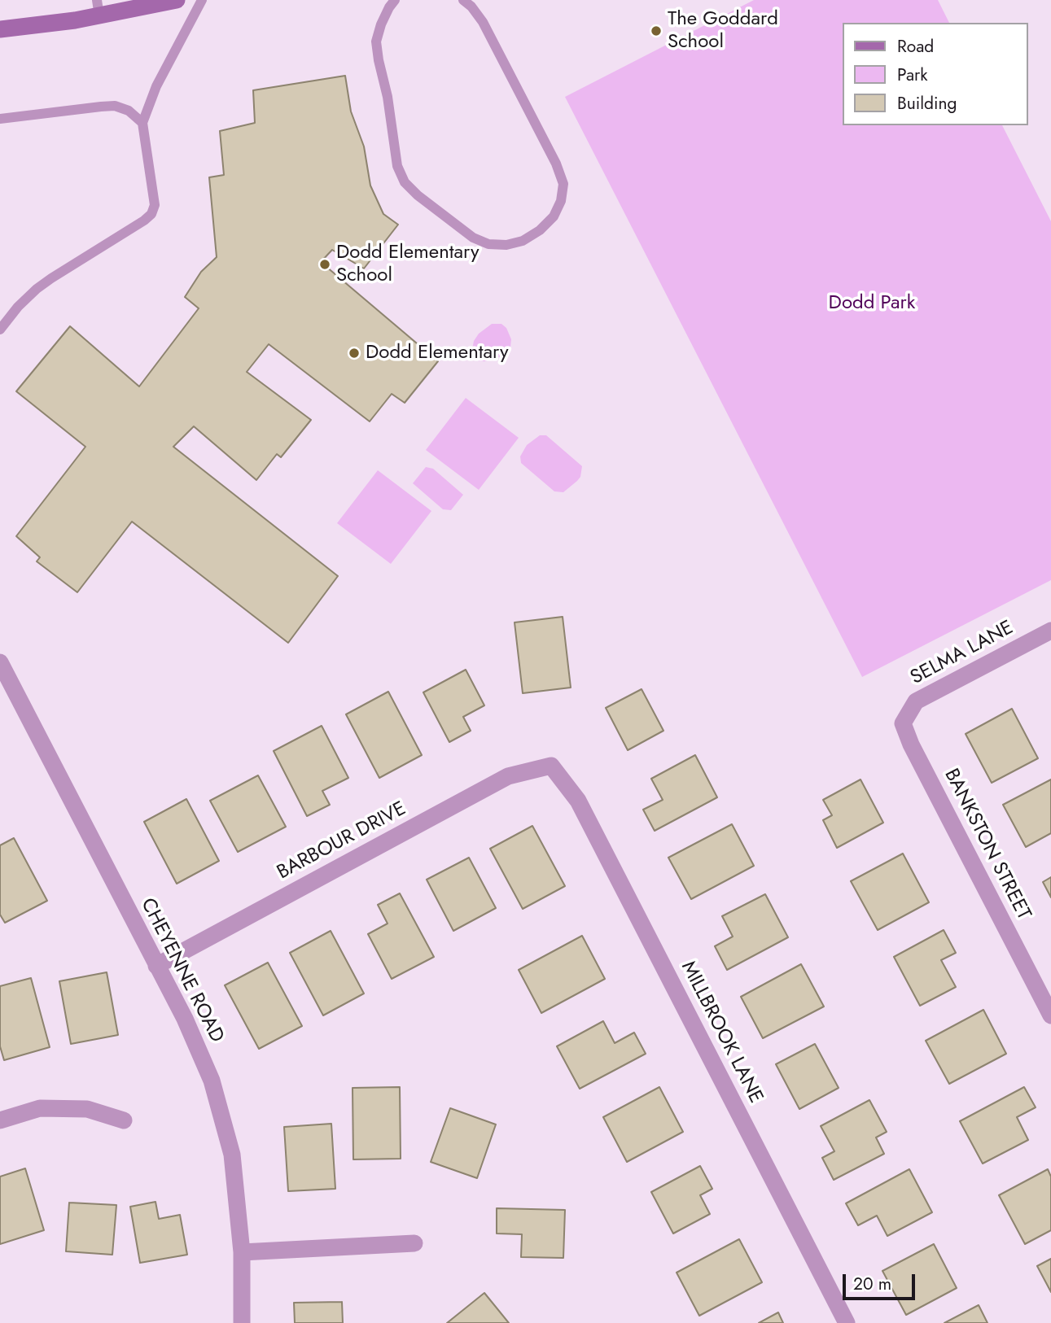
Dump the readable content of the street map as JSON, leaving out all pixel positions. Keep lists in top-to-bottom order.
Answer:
{
  "streets": {
    "street": [
      "SELMA LANE",
      "BARBOUR DRIVE",
      "BANKSTON STREET",
      "CHEYENNE ROAD",
      "MILLBROOK LANE"
    ]
  },
  "crossings": [
    ["SELMA LANE", "BANKSTON STREET"],
    ["BARBOUR DRIVE", "CHEYENNE ROAD"],
    ["BARBOUR DRIVE", "MILLBROOK LANE"]
  ],
  "parks": ["Dodd Park"],
  "places": ["The Goddard School", "Dodd Elementary School", "Dodd Elementary"],
  "legend": ["Road", "Park", "Building"],
  "scale_bar": "20 m"
}
